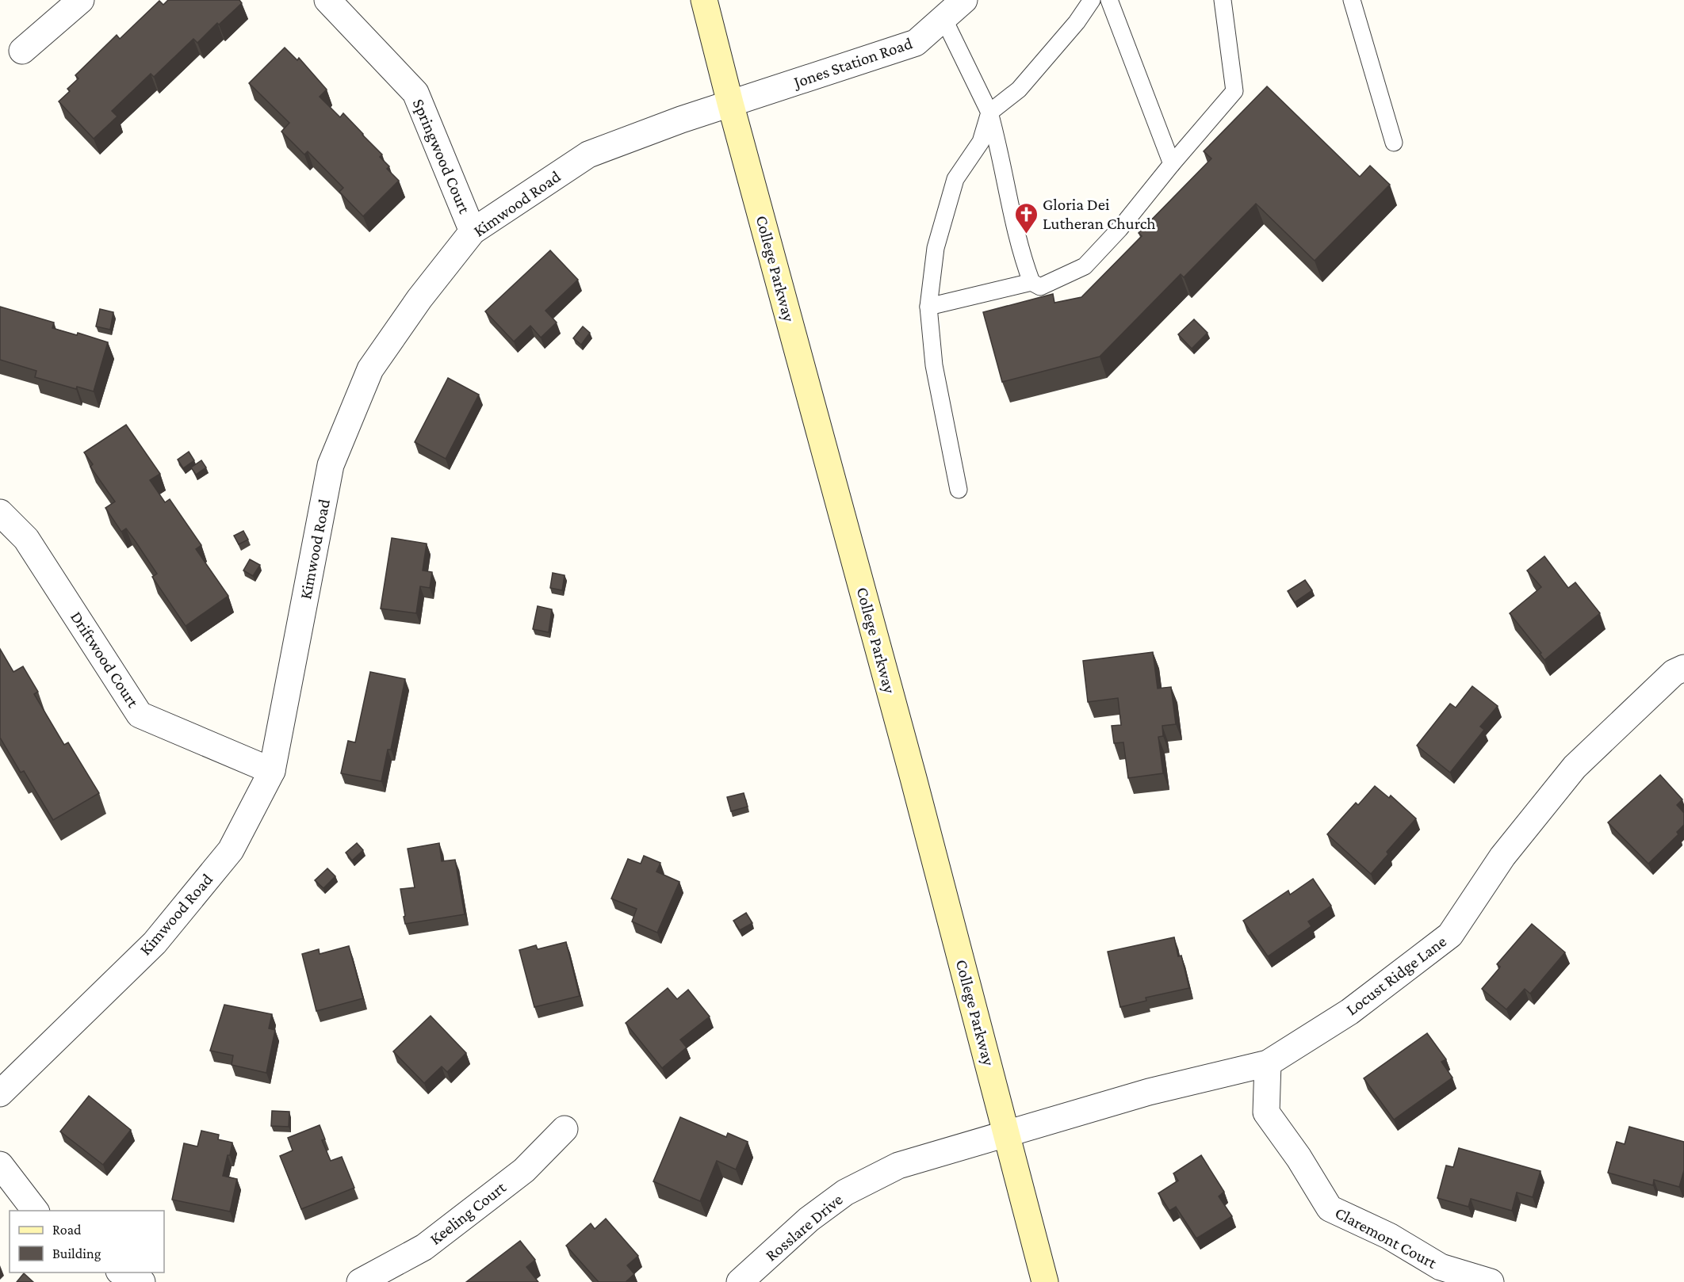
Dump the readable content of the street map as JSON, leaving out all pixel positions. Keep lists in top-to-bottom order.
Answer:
{
  "streets": {
    "main road": ["College Parkway"],
    "street": [
      "Jones Station Road",
      "Springwood Court",
      "Kimwood Road",
      "Driftwood Court",
      "Locust Ridge Lane",
      "Keeling Court",
      "Rosslare Drive",
      "Claremont Court"
    ]
  },
  "crossings": [
    ["Jones Station Road", "Kimwood Road"],
    ["Jones Station Road", "College Parkway"],
    ["Springwood Court", "Kimwood Road"],
    ["Kimwood Road", "College Parkway"],
    ["Kimwood Road", "Driftwood Court"],
    ["College Parkway", "Locust Ridge Lane"],
    ["College Parkway", "Rosslare Drive"],
    ["Locust Ridge Lane", "Rosslare Drive"],
    ["Locust Ridge Lane", "Claremont Court"]
  ],
  "places": {
    "church": ["Gloria Dei Lutheran Church"]
  },
  "legend": ["Road", "Building"]
}
